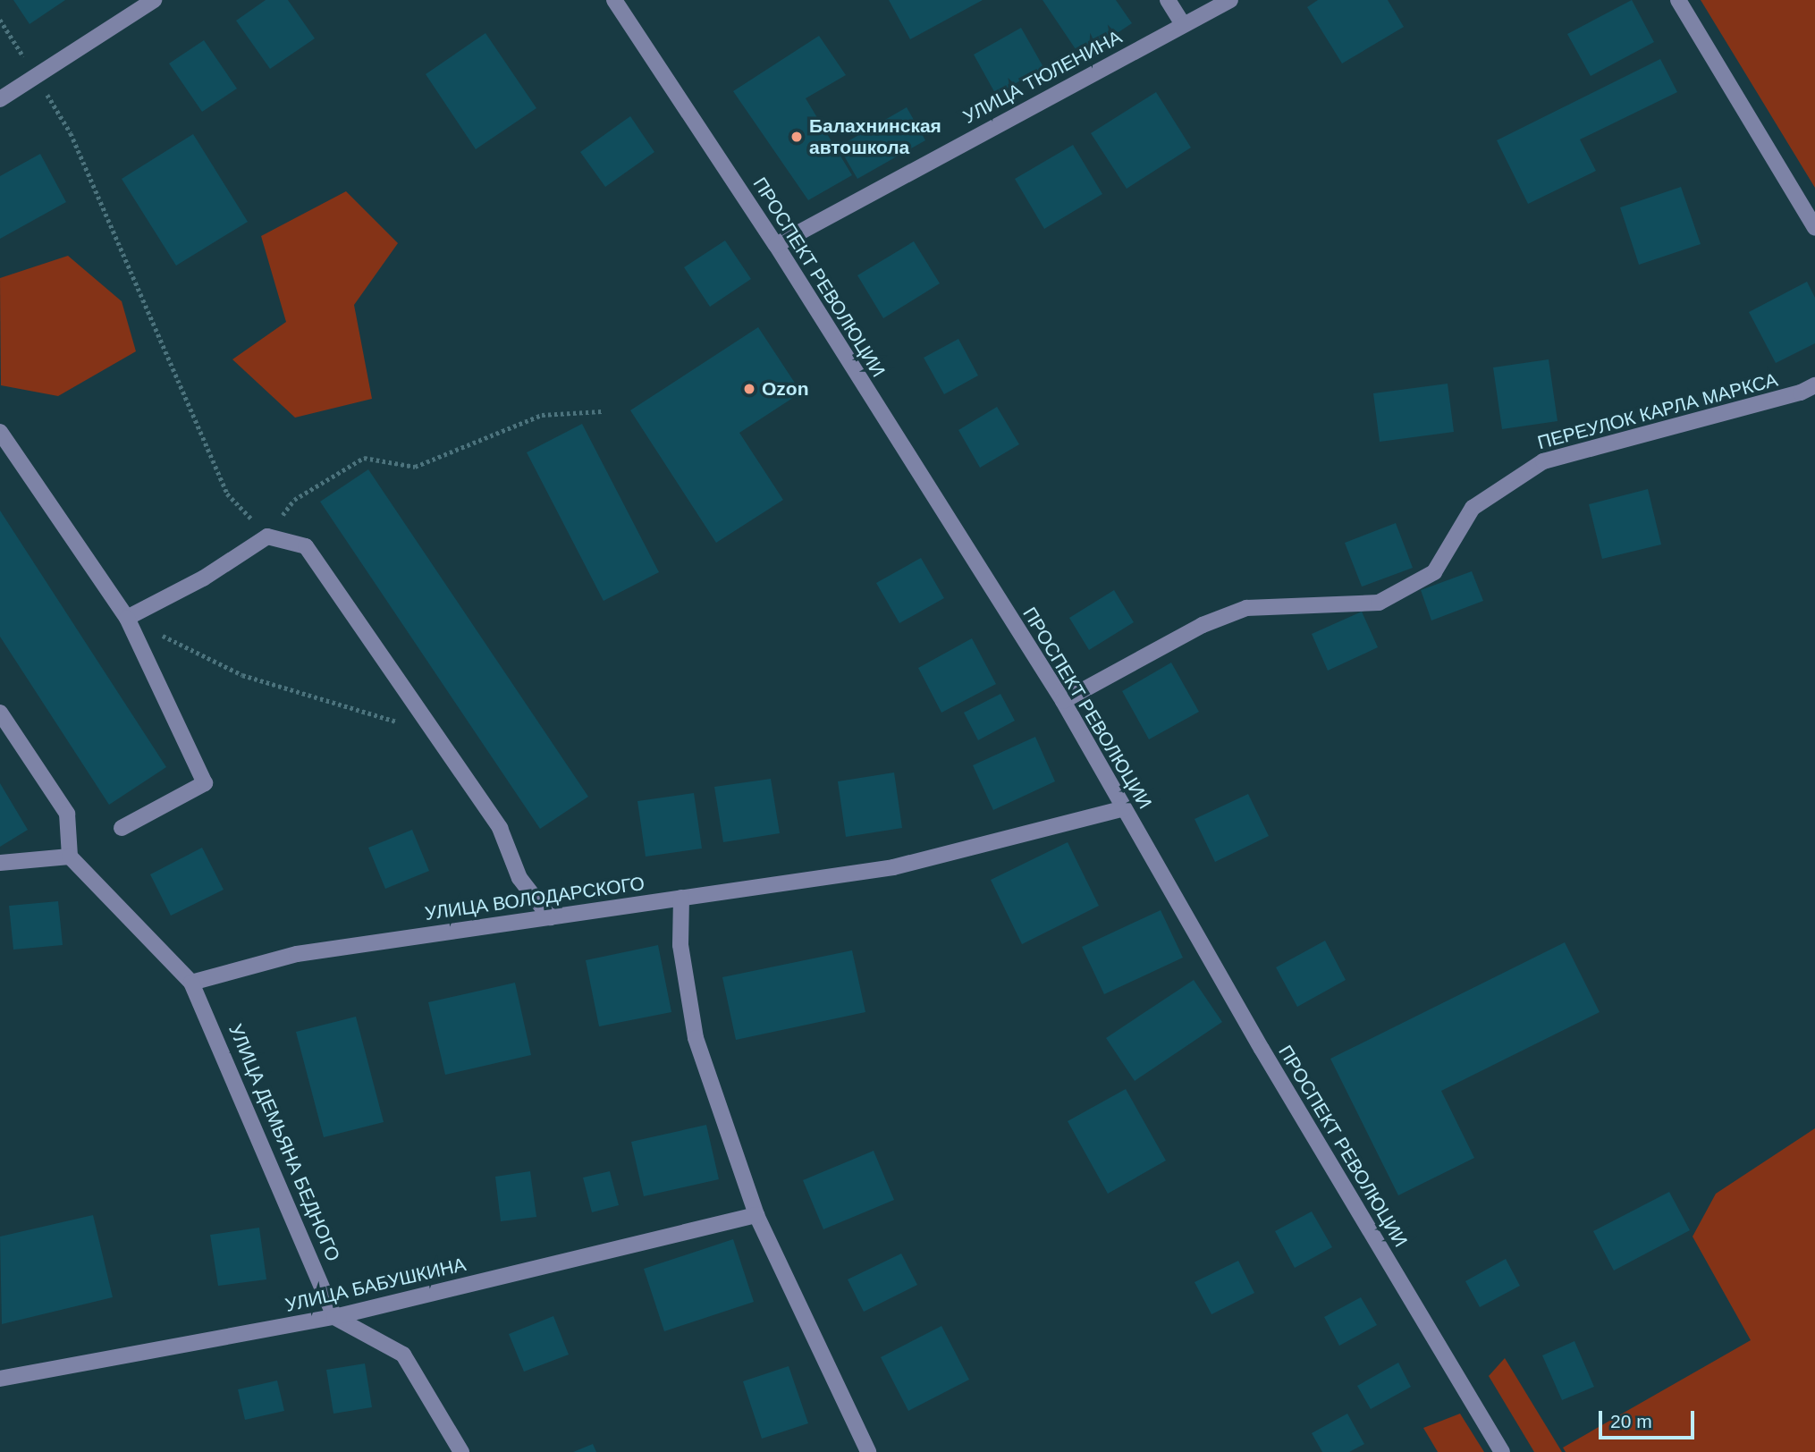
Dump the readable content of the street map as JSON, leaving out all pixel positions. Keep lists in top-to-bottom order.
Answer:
{
  "streets": {
    "street": [
      "УЛИЦА ТЮЛЕНИНА",
      "ПРОСПЕКТ РЕВОЛЮЦИИ",
      "ПЕРЕУЛОК КАРЛА МАРКСА",
      "УЛИЦА ВОЛОДАРСКОГО",
      "УЛИЦА ДЕМЬЯНА БЕДНОГО",
      "УЛИЦА БАБУШКИНА"
    ]
  },
  "crossings": [
    ["УЛИЦА ТЮЛЕНИНА", "ПРОСПЕКТ РЕВОЛЮЦИИ"],
    ["ПРОСПЕКТ РЕВОЛЮЦИИ", "ПЕРЕУЛОК КАРЛА МАРКСА"],
    ["ПРОСПЕКТ РЕВОЛЮЦИИ", "УЛИЦА ВОЛОДАРСКОГО"],
    ["УЛИЦА ВОЛОДАРСКОГО", "УЛИЦА ДЕМЬЯНА БЕДНОГО"],
    ["УЛИЦА ДЕМЬЯНА БЕДНОГО", "УЛИЦА БАБУШКИНА"]
  ],
  "places": ["Балахнинская автошкола", "Ozon"],
  "scale_bar": "20 m"
}
